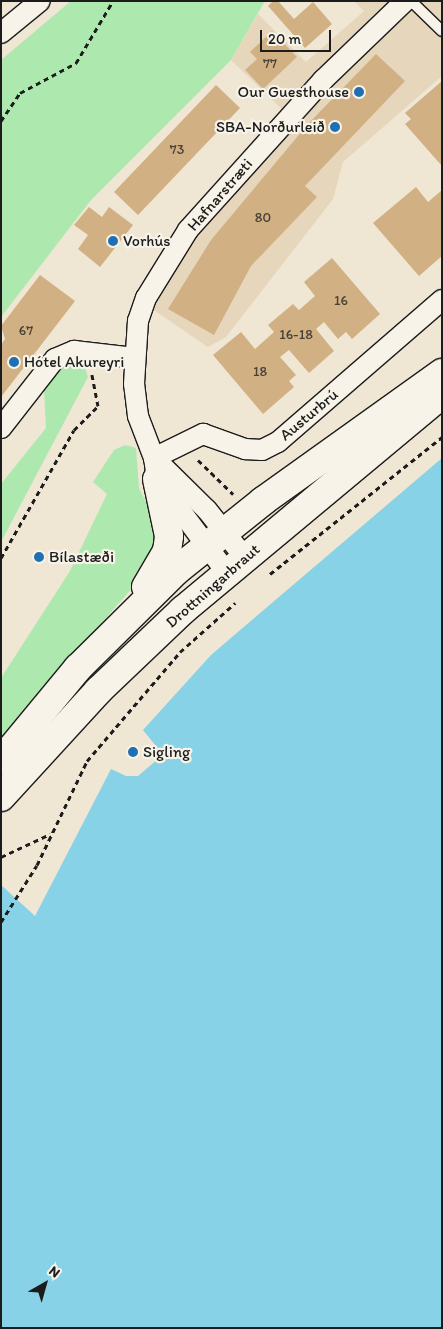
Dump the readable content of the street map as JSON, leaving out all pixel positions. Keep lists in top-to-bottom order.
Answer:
{
  "streets": {
    "highway": ["Drottningarbraut"],
    "street": ["Hafnarstræti", "Austurbrú"]
  },
  "places": [
    "Our Guesthouse",
    "SBA-Norðurleið",
    "Vorhús",
    "Hótel Akureyri",
    "Bílastæði",
    "Sigling"
  ],
  "house_numbers": [
    "77",
    "73",
    "80",
    "16",
    "67",
    "16-18",
    "18"
  ],
  "scale_bar": "20 m",
  "north": "top right"
}
